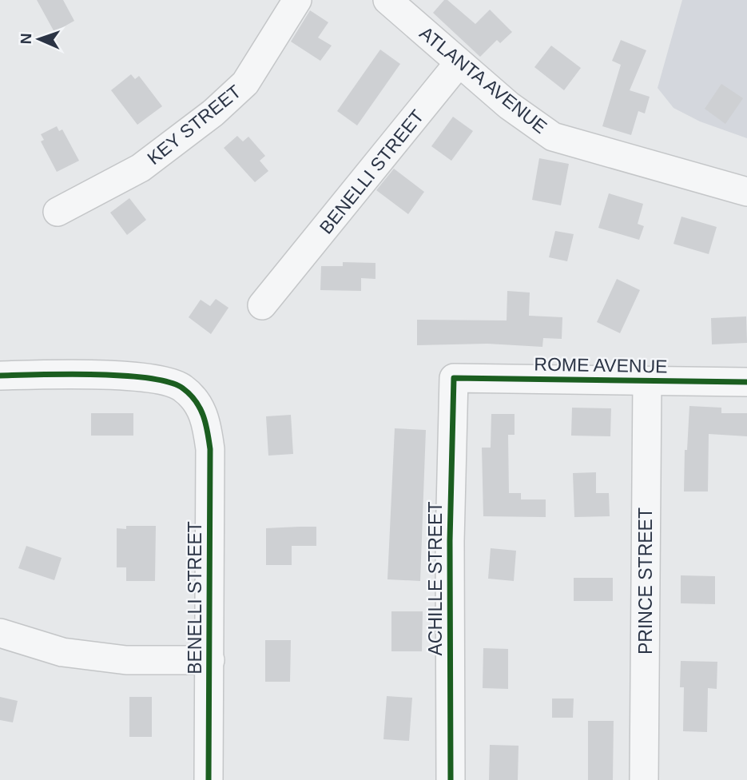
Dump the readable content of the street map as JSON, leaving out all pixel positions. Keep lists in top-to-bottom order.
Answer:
{
  "streets": {
    "street": [
      "ATLANTA AVENUE",
      "KEY STREET",
      "BENELLI STREET",
      "ROME AVENUE",
      "ACHILLE STREET",
      "PRINCE STREET"
    ]
  },
  "crossings": [
    ["ATLANTA AVENUE", "BENELLI STREET"],
    ["ROME AVENUE", "ACHILLE STREET"],
    ["ROME AVENUE", "PRINCE STREET"]
  ],
  "north": "left"
}
